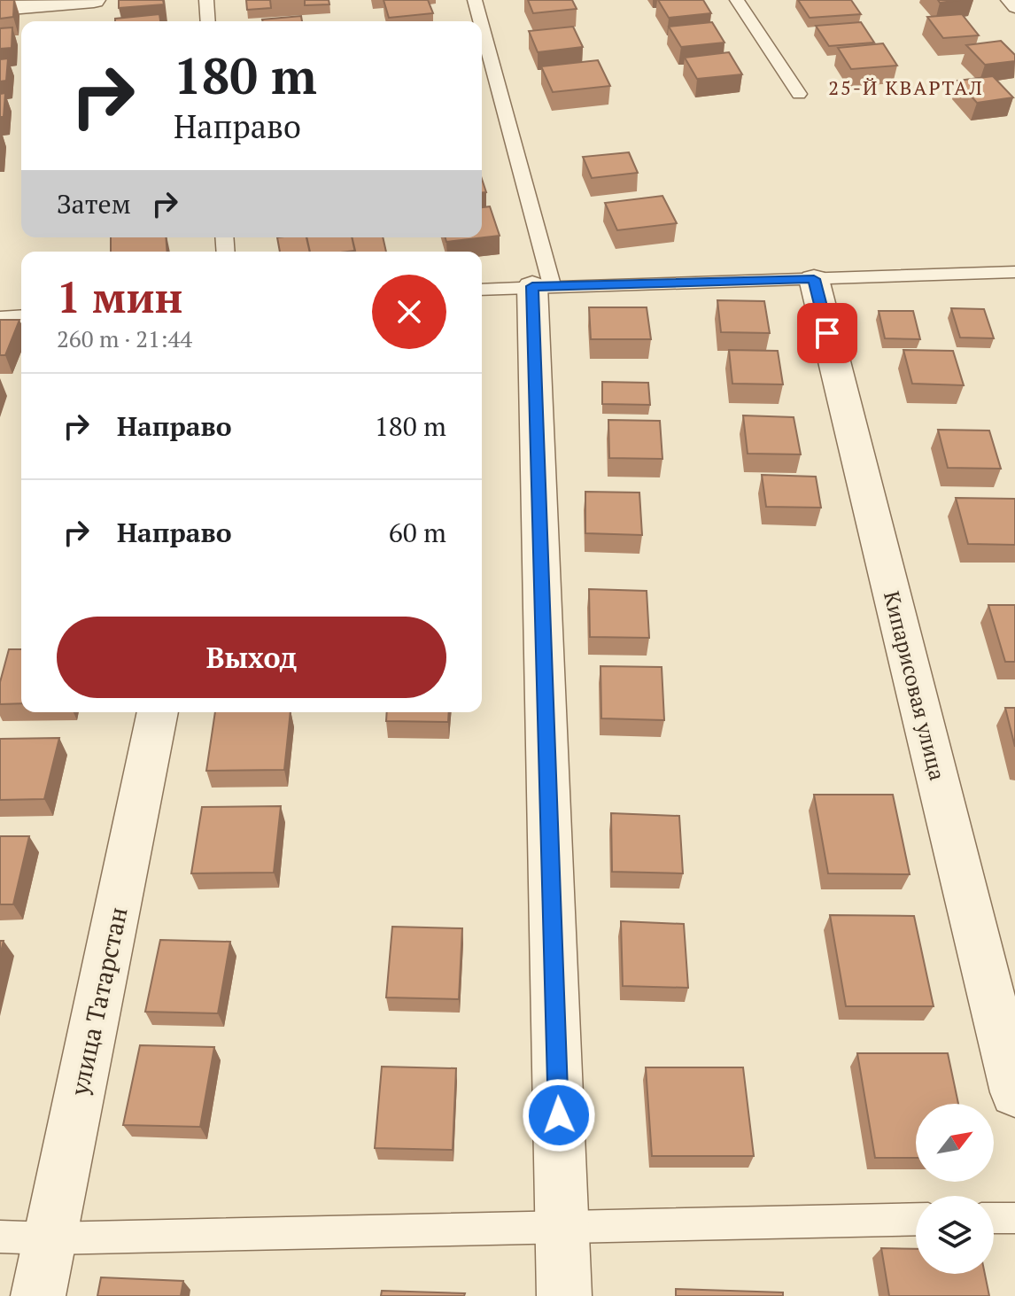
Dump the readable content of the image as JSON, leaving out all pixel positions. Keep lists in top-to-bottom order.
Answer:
{
  "streets": {
    "street": ["Кипарисовая улица", "улица Татарстан"]
  },
  "districts": ["25-Й КВАРТАЛ"],
  "north": "top right",
  "page": {
    "turn": ["180 m", "Направо"],
    "then": "Затем",
    "heading": ["1 мин", "260 m · 21:44"],
    "list": [
      {
        "name": "Направо",
        "value": "180 m"
      },
      {
        "name": "Направо",
        "value": "60 m"
      }
    ],
    "buttons": "Выход"
  }
}
